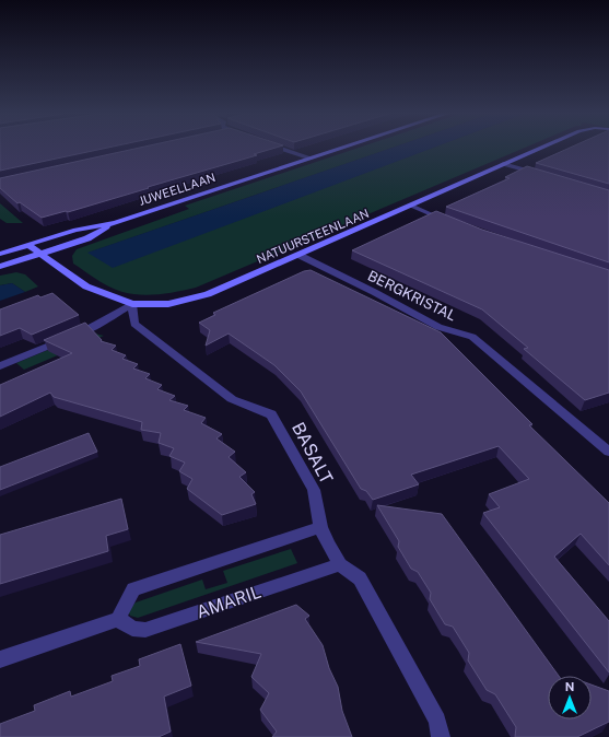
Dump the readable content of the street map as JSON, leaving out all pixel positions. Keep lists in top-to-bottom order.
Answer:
{
  "streets": {
    "street": [
      "JUWEELLAAN",
      "NATUURSTEENLAAN",
      "BERGKRISTAL",
      "BASALT",
      "AMARIL"
    ]
  },
  "crossings": [
    ["JUWEELLAAN", "NATUURSTEENLAAN"],
    ["NATUURSTEENLAAN", "BERGKRISTAL"],
    ["NATUURSTEENLAAN", "BASALT"],
    ["BASALT", "AMARIL"]
  ],
  "north": "top"
}
